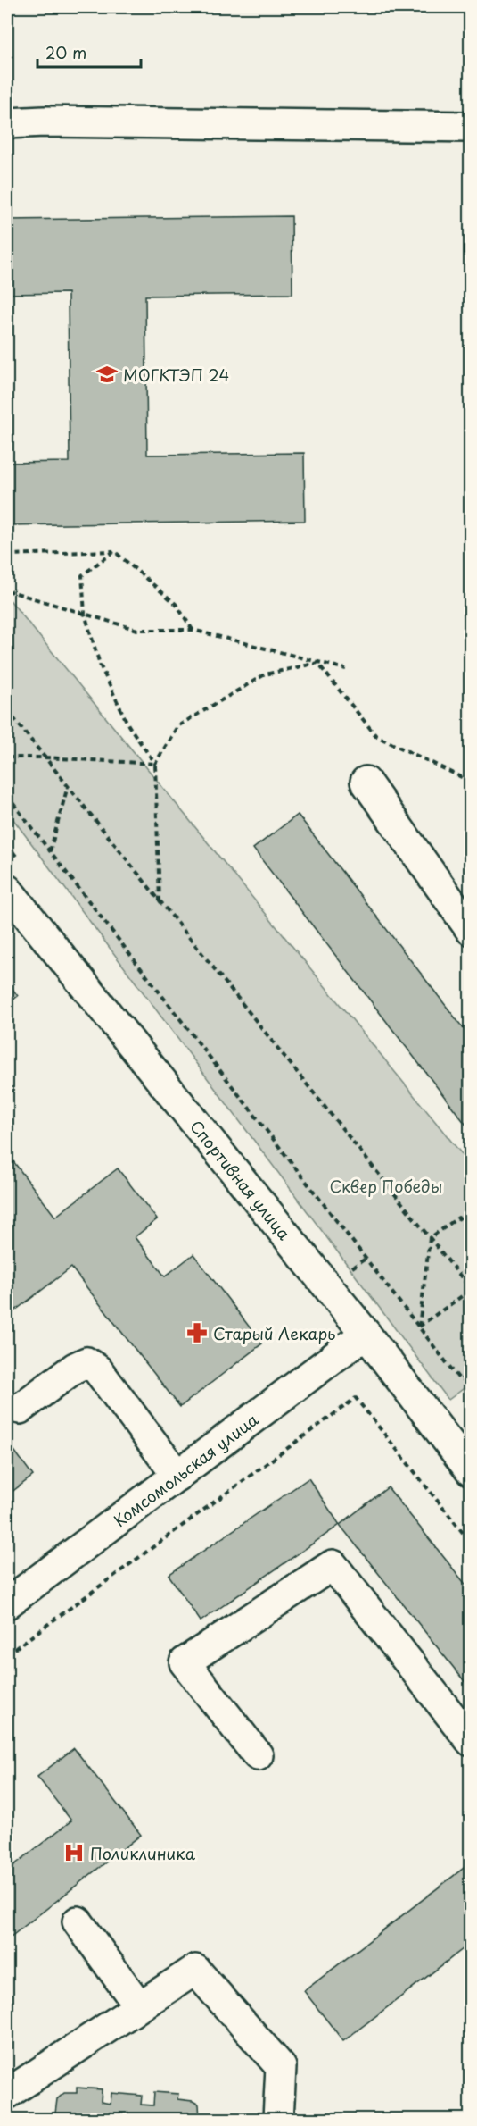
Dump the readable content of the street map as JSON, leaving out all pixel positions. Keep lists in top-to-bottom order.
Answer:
{
  "streets": {
    "street": ["Спортивная улица", "Комсомольская улица"]
  },
  "crossings": [
    ["Спортивная улица", "Комсомольская улица"]
  ],
  "parks": ["Сквер Победы"],
  "places": {
    "school or university": ["МОГКТЭП 24"],
    "pharmacy": ["Старый Лекарь"],
    "hospital": ["Поликлиника"]
  },
  "scale_bar": "20 m"
}
